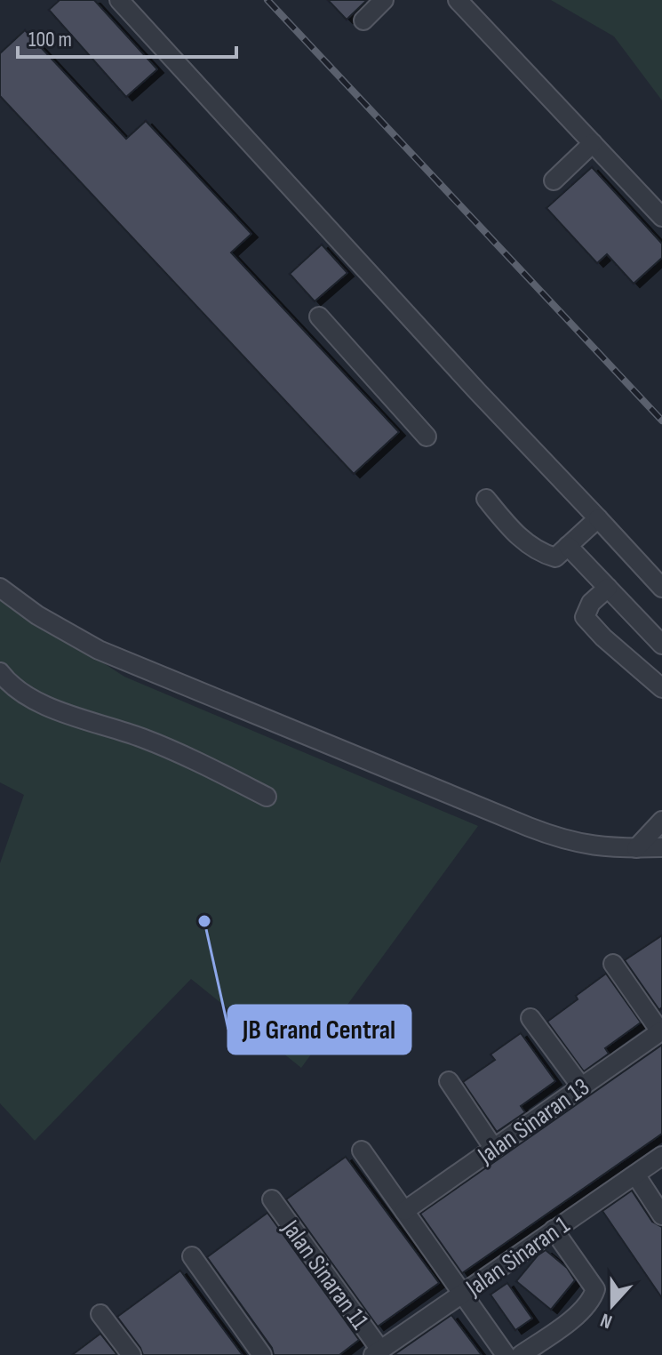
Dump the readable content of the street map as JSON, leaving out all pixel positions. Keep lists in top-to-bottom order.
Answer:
{
  "streets": {
    "street": ["Jalan Sinaran 13", "Jalan Sinaran 1", "Jalan Sinaran 11"]
  },
  "crossings": [
    ["Jalan Sinaran 1", "Jalan Sinaran 11"]
  ],
  "places": ["JB Grand Central"],
  "scale_bar": "100 m",
  "north": "bottom"
}
